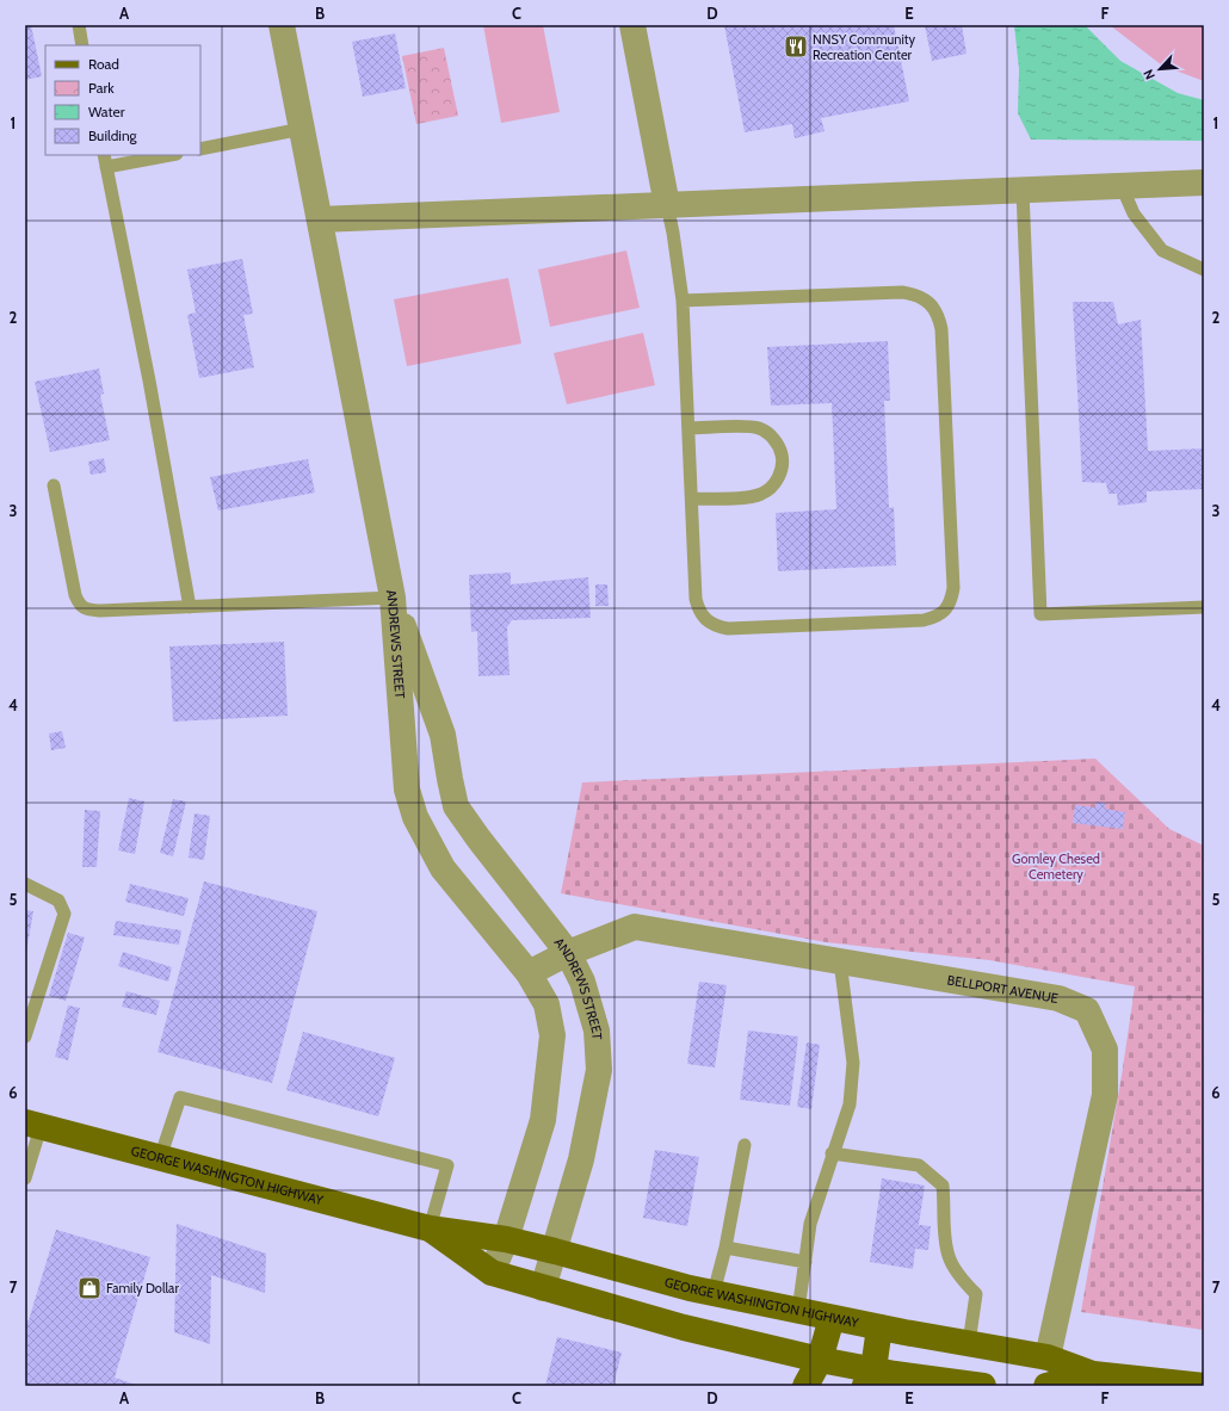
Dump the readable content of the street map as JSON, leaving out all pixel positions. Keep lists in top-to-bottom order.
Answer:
{
  "streets": {
    "main road": ["GEORGE WASHINGTON HIGHWAY"],
    "street": ["ANDREWS STREET", "BELLPORT AVENUE"]
  },
  "crossings": [
    ["ANDREWS STREET", "BELLPORT AVENUE"],
    ["ANDREWS STREET", "GEORGE WASHINGTON HIGHWAY"],
    ["BELLPORT AVENUE", "GEORGE WASHINGTON HIGHWAY"]
  ],
  "parks": ["Gomley Chesed Cemetery"],
  "places": {
    "restaurant": ["NNSY Community Recreation Center"],
    "shop": ["Family Dollar"]
  },
  "legend": [
    "Road",
    "Park",
    "Water",
    "Building"
  ],
  "north": "bottom left",
  "grid": {
    "columns": [
      "A",
      "B",
      "C",
      "D",
      "E",
      "F"
    ],
    "rows": [
      "1",
      "2",
      "3",
      "4",
      "5",
      "6",
      "7"
    ]
  }
}
